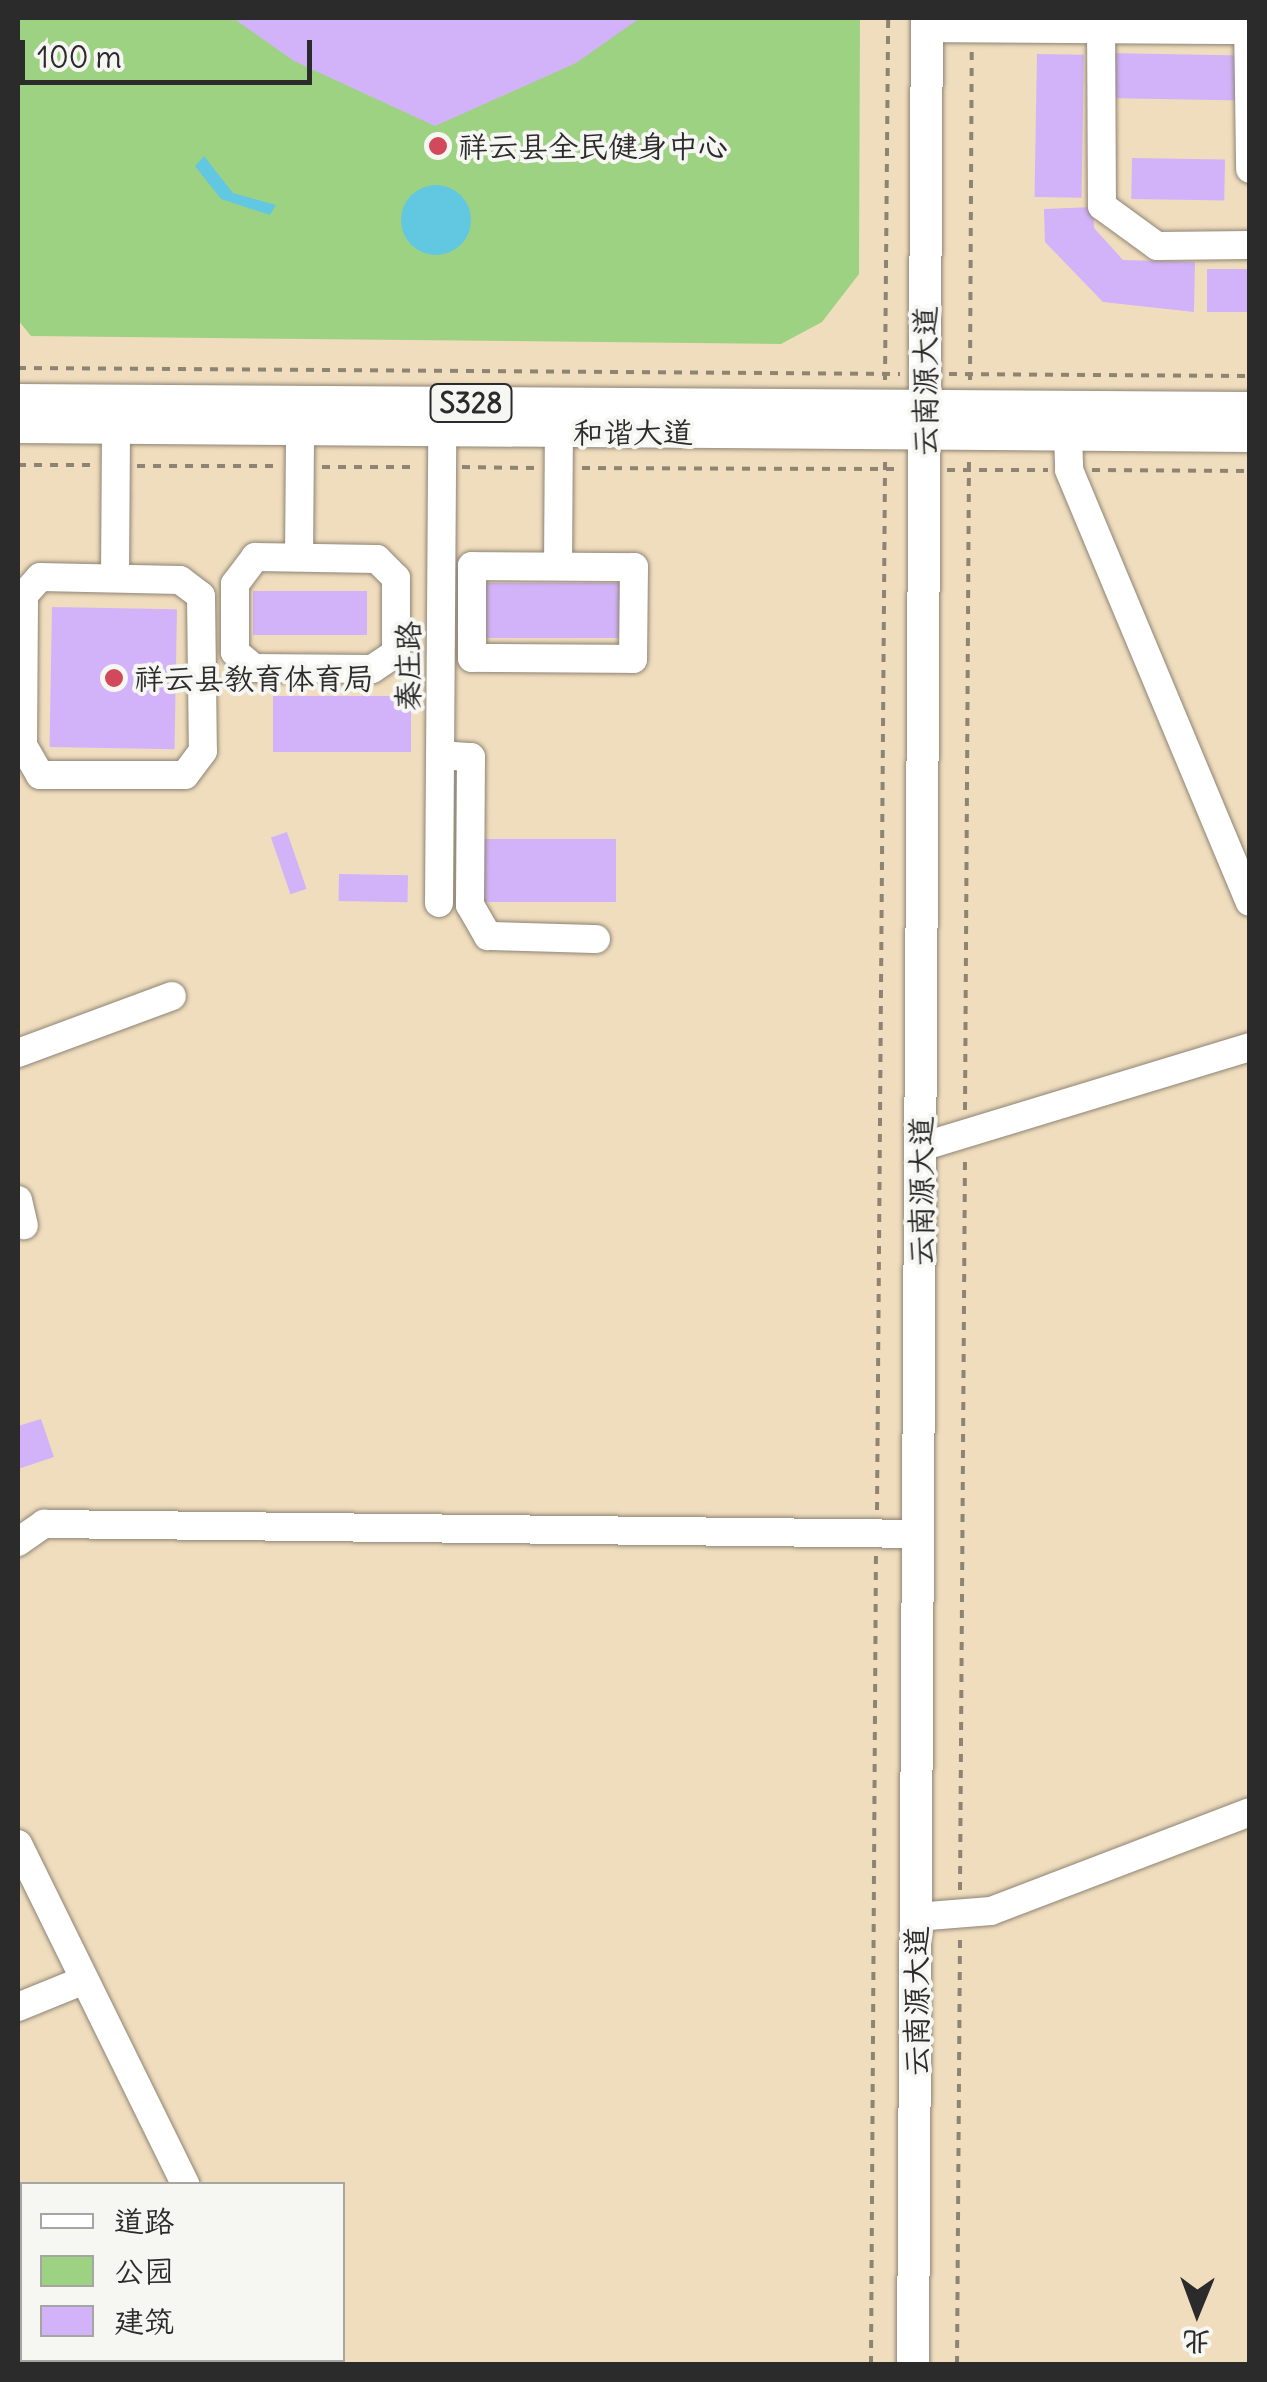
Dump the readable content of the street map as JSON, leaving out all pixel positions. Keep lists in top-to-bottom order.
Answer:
{
  "streets": {
    "main road": ["云南源大道", "S328", "和谐大道"],
    "street": ["秦庄路"]
  },
  "crossings": [
    ["云南源大道", "和谐大道"],
    ["和谐大道", "秦庄路"]
  ],
  "places": ["祥云县全民健身中心", "祥云县教育体育局"],
  "legend": ["道路", "公园", "建筑"],
  "scale_bar": "100 m",
  "north": "bottom"
}
